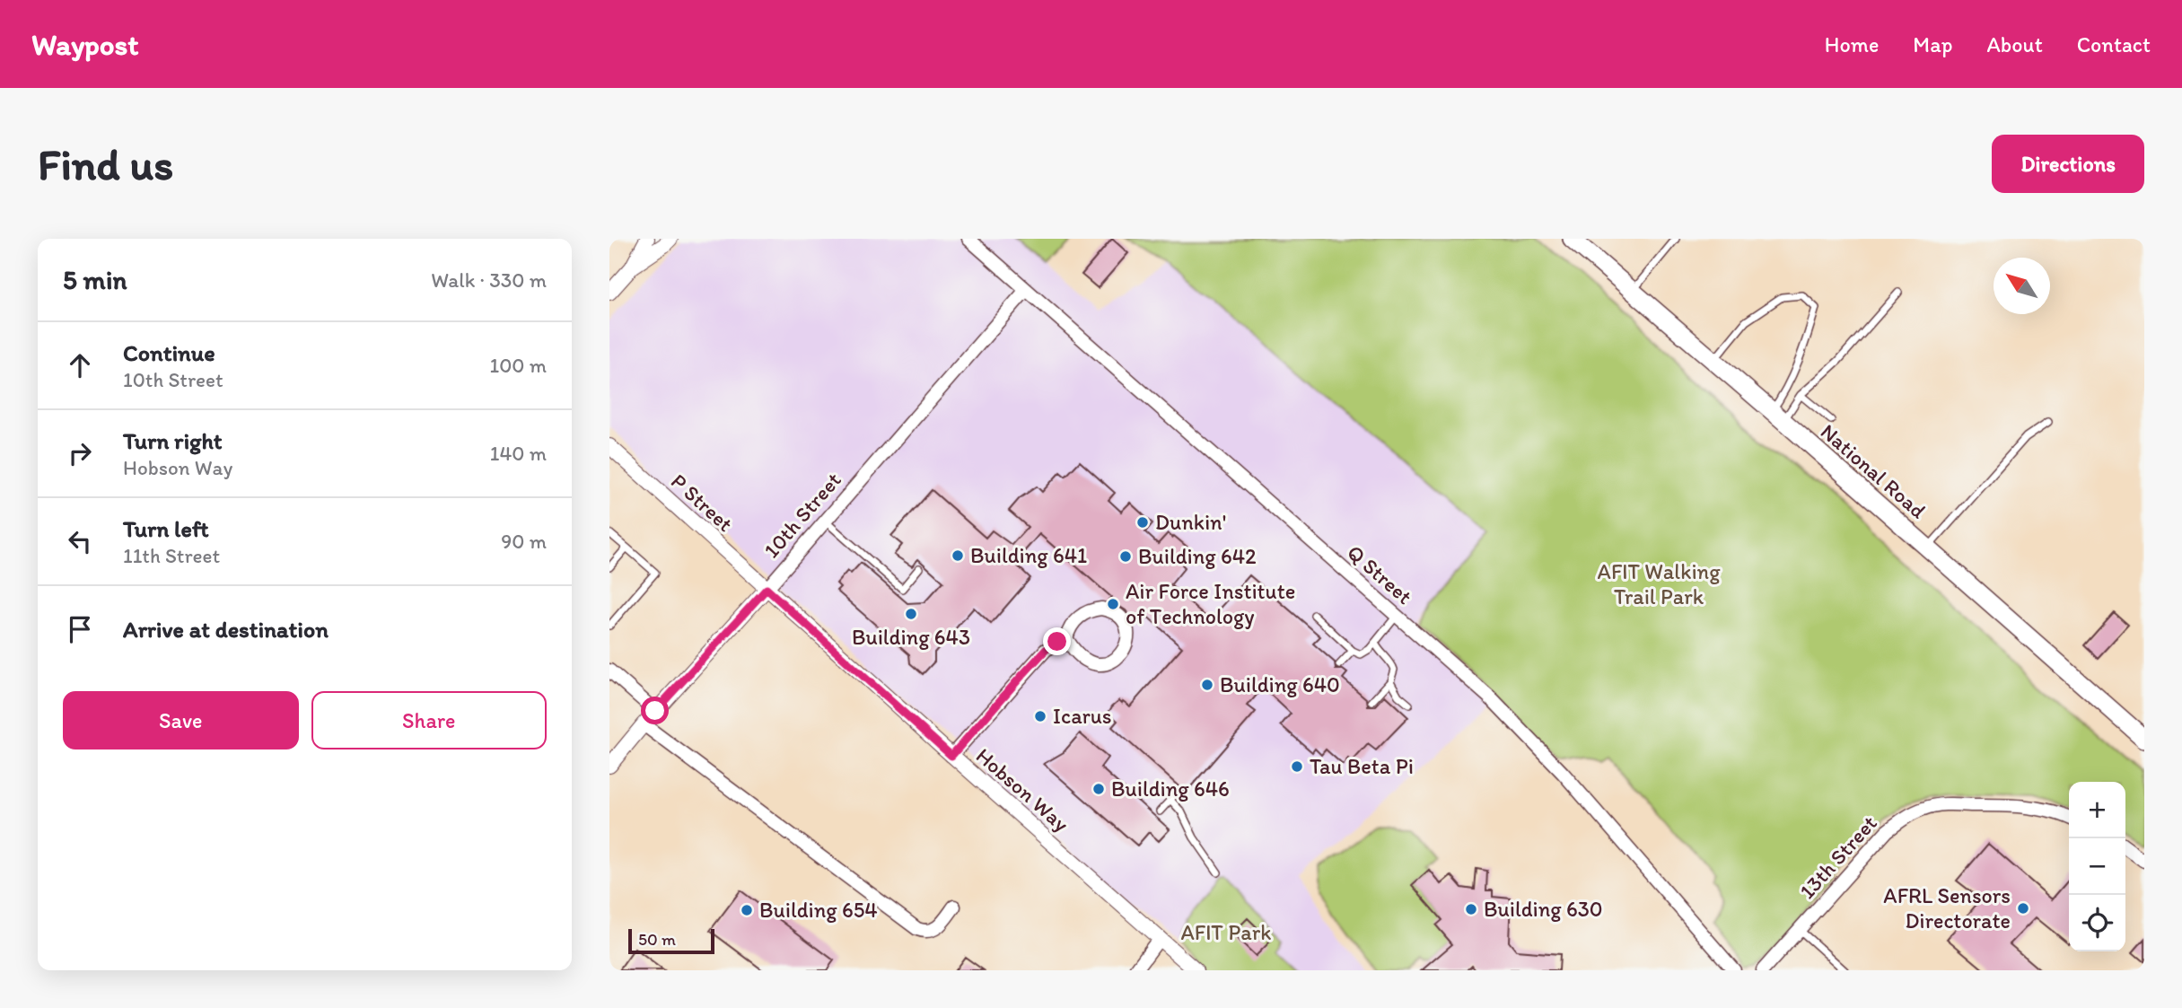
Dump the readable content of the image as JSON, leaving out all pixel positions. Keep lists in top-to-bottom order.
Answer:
{
  "streets": {
    "main road": ["National Road"],
    "street": [
      "P Street",
      "10th Street",
      "Q Street",
      "Hobson Way",
      "13th Street"
    ]
  },
  "crossings": [
    ["P Street", "10th Street"],
    ["P Street", "Hobson Way"],
    ["10th Street", "Q Street"],
    ["10th Street", "Hobson Way"]
  ],
  "parks": ["AFIT Walking Trail Park", "AFIT Park"],
  "places": [
    "Dunkin'",
    "Building 641",
    "Building 642",
    "Air Force Institute of Technology",
    "Building 643",
    "Building 640",
    "Icarus",
    "Tau Beta Pi",
    "Building 646",
    "AFRL Sensors Directorate",
    "Building 630",
    "Building 654"
  ],
  "scale_bar": "50 m",
  "north": "top left",
  "page": {
    "header": "Waypost",
    "nav": [
      "Home",
      "Map",
      "About",
      "Contact"
    ],
    "buttons": [
      "Directions",
      ["Save", "Share"]
    ],
    "title": "Find us",
    "heading": ["5 min", "Walk · 330 m"],
    "list": [
      ["Continue", "10th Street", "100 m"],
      ["Turn right", "Hobson Way", "140 m"],
      ["Turn left", "11th Street", "90 m"],
      "Arrive at destination"
    ],
    "map_buttons": ["+", "−"],
    "scale": "50 m"
  }
}
